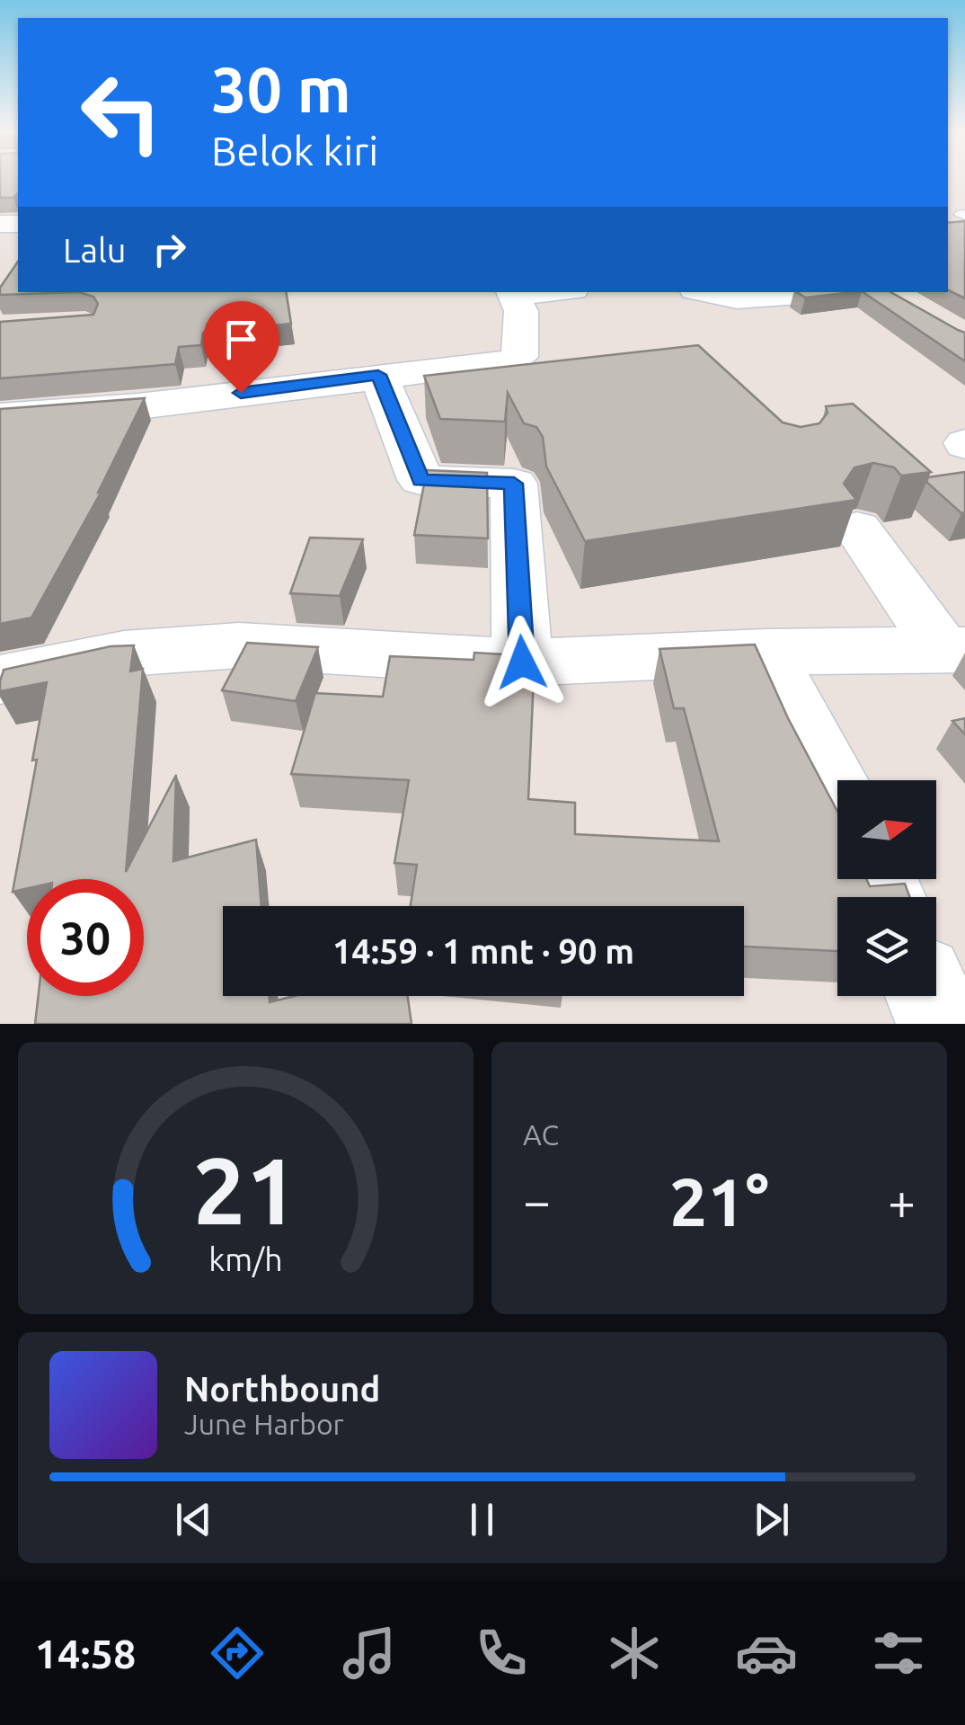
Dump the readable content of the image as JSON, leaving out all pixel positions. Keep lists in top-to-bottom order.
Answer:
{
  "north": "right",
  "page": {
    "turn": ["30 m", "Belok kiri"],
    "then": "Lalu",
    "limit": "30",
    "trip": "14:59 · 1 mnt · 90 m",
    "tile": "AC",
    "heat": ["−", "21°", "+"],
    "song": ["Northbound", "June Harbor"],
    "tabs": "14:58",
    "gauge": ["21", "km/h"]
  }
}
